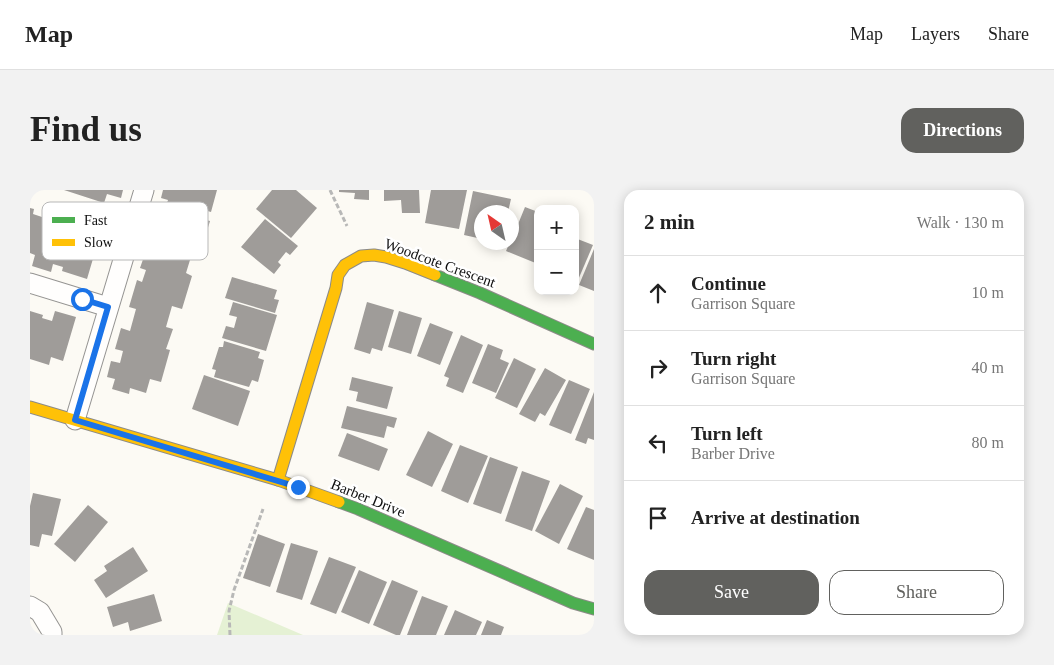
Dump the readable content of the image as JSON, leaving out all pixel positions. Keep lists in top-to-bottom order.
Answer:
{
  "streets": {
    "street": ["Woodcote Crescent", "Barber Drive"]
  },
  "crossings": [
    ["Woodcote Crescent", "Barber Drive"]
  ],
  "legend": ["Fast", "Slow"],
  "north": "top left",
  "page": {
    "header": "Map",
    "nav": ["Map", "Layers", "Share"],
    "buttons": [
      "Directions",
      ["Save", "Share"]
    ],
    "title": "Find us",
    "heading": ["2 min", "Walk · 130 m"],
    "map_buttons": ["+", "−"],
    "list": [
      ["Continue", "Garrison Square", "10 m"],
      ["Turn right", "Garrison Square", "40 m"],
      ["Turn left", "Barber Drive", "80 m"],
      "Arrive at destination"
    ]
  }
}
